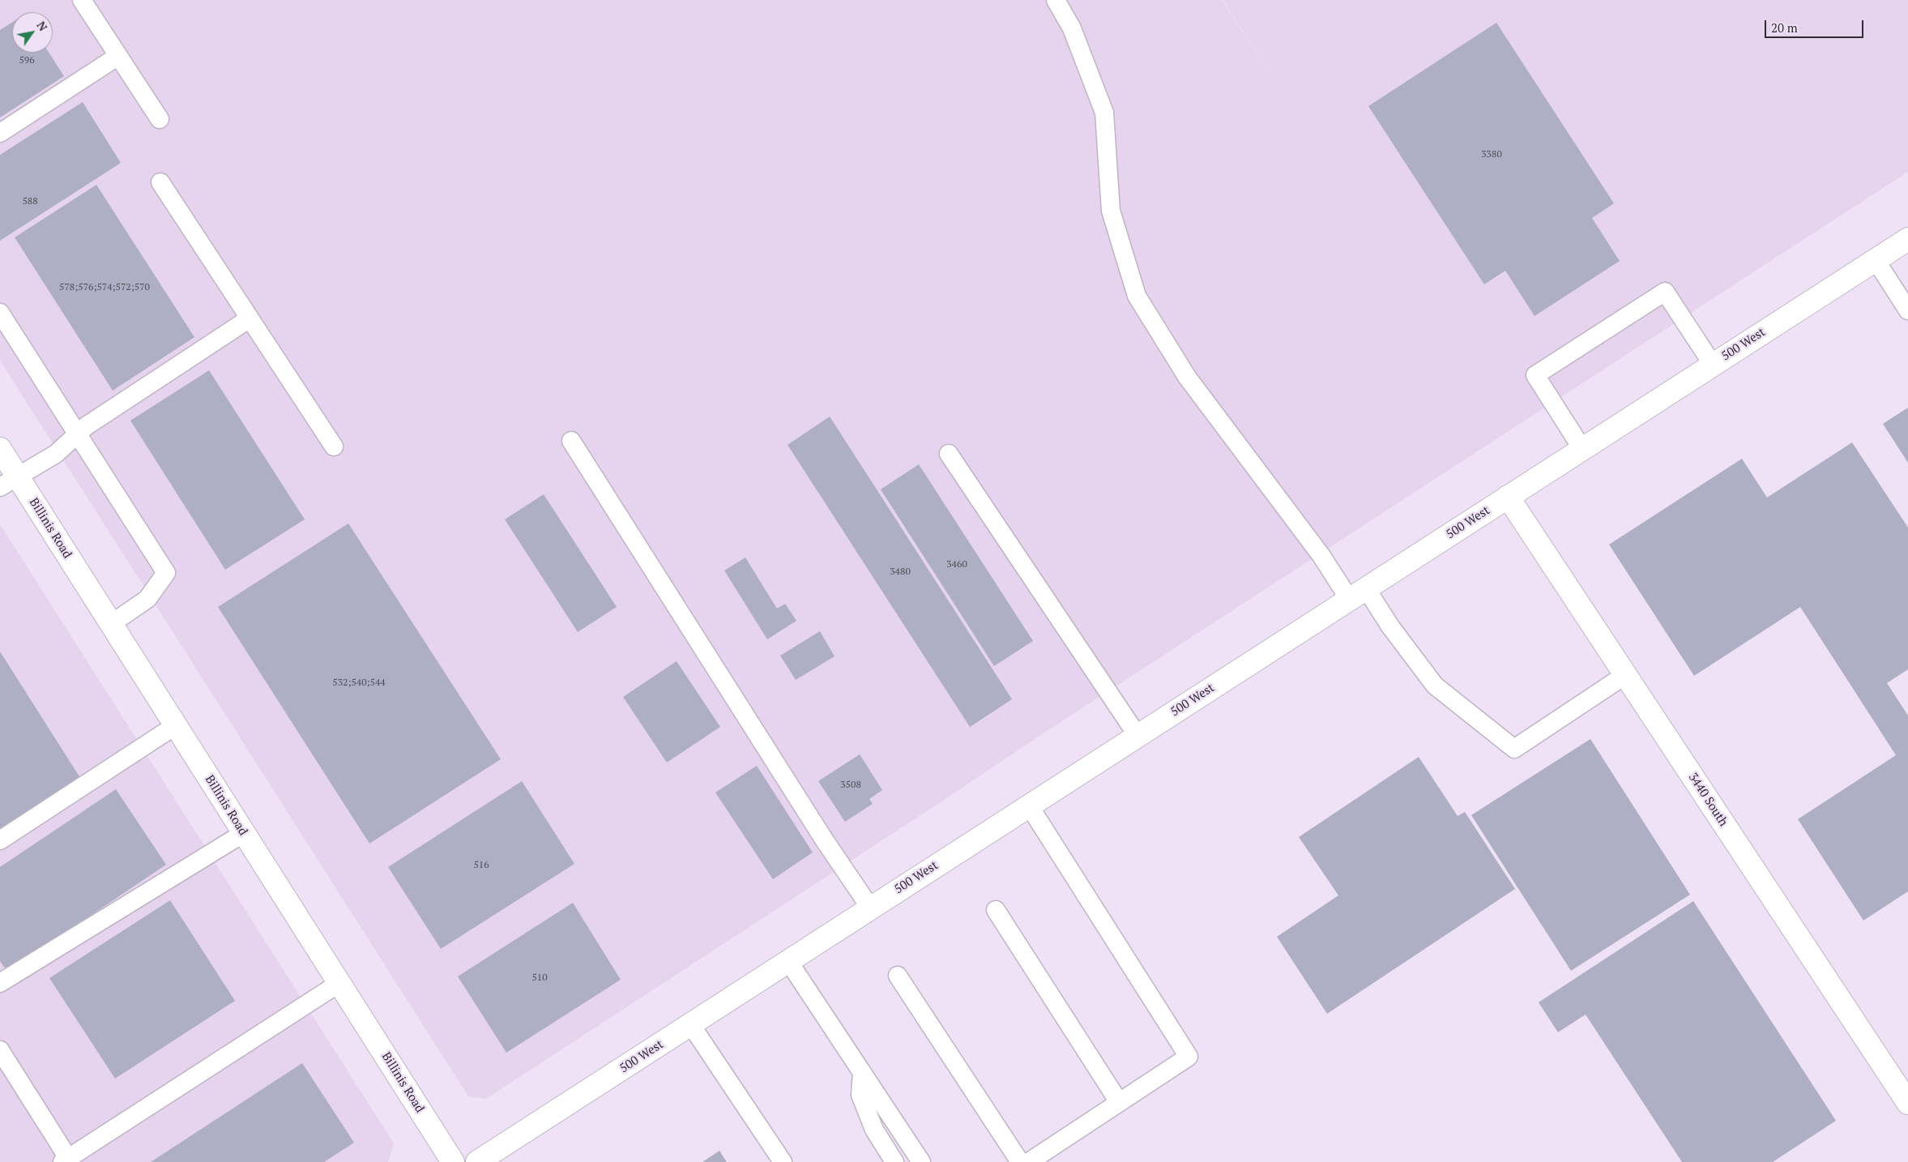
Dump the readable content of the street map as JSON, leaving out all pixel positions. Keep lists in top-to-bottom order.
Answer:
{
  "streets": {
    "main road": ["500 West", "Billinis Road", "3440 South"]
  },
  "crossings": [
    ["500 West", "3440 South"]
  ],
  "house_numbers": [
    "596",
    "3380",
    "588",
    "578;576;574;572;570",
    "3460",
    "3480",
    "532;540;544",
    "3508",
    "516",
    "510"
  ],
  "scale_bar": "20 m",
  "north": "top right"
}
